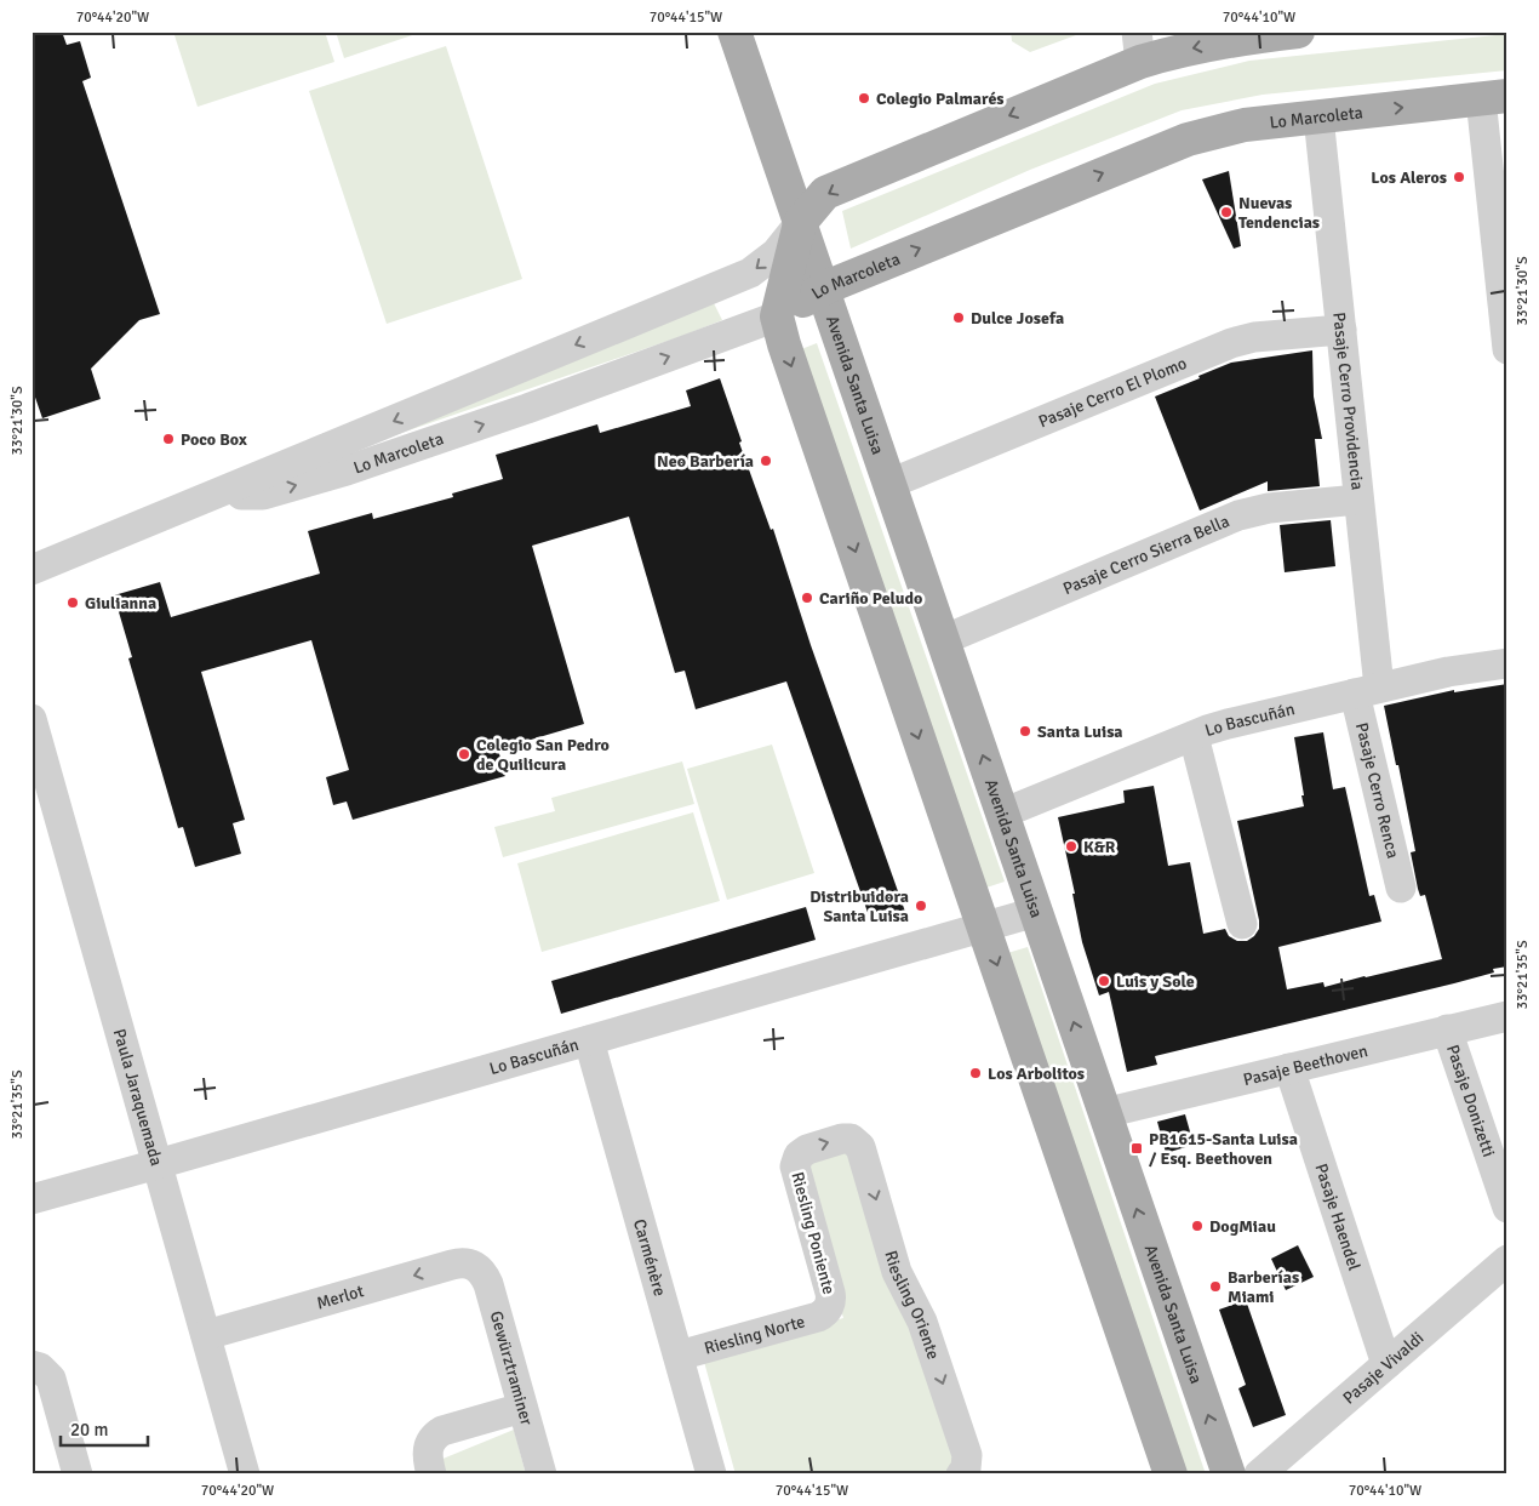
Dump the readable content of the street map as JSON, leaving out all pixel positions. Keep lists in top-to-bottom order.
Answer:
{
  "streets": {
    "main road": ["Lo Marcoleta", "Avenida Santa Luisa"],
    "street": [
      "Pasaje Cerro El Plomo",
      "Pasaje Cerro Providencia",
      "Pasaje Cerro Sierra Bella",
      "Lo Bascuñán",
      "Pasaje Cerro Renca",
      "Pasaje Beethoven",
      "Paula Jaraquemada",
      "Pasaje Donizetti",
      "Pasaje Haendel",
      "Riesling Poniente",
      "Carménère",
      "Merlot",
      "Riesling Oriente",
      "Riesling Norte",
      "Pasaje Vivaldi",
      "Gewürztraminer"
    ]
  },
  "crossings": [
    ["Lo Marcoleta", "Avenida Santa Luisa"],
    ["Lo Marcoleta", "Pasaje Cerro Providencia"],
    ["Avenida Santa Luisa", "Pasaje Cerro El Plomo"],
    ["Avenida Santa Luisa", "Pasaje Cerro Sierra Bella"],
    ["Avenida Santa Luisa", "Lo Bascuñán"],
    ["Avenida Santa Luisa", "Pasaje Beethoven"],
    ["Pasaje Cerro El Plomo", "Pasaje Cerro Providencia"],
    ["Pasaje Cerro Providencia", "Pasaje Cerro Sierra Bella"],
    ["Pasaje Cerro Providencia", "Lo Bascuñán"],
    ["Pasaje Cerro Providencia", "Pasaje Cerro Renca"],
    ["Lo Bascuñán", "Pasaje Cerro Renca"],
    ["Lo Bascuñán", "Paula Jaraquemada"],
    ["Lo Bascuñán", "Carménère"],
    ["Pasaje Beethoven", "Pasaje Donizetti"],
    ["Pasaje Beethoven", "Pasaje Haendel"],
    ["Paula Jaraquemada", "Merlot"],
    ["Pasaje Haendel", "Pasaje Vivaldi"],
    ["Riesling Poniente", "Riesling Oriente"],
    ["Riesling Poniente", "Riesling Norte"],
    ["Carménère", "Riesling Norte"],
    ["Merlot", "Gewürztraminer"]
  ],
  "one_way": ["Merlot", "Riesling Oriente"],
  "places": {
    "other": [
      "Colegio Palmarés",
      "Los Aleros",
      "Nuevas Tendencias",
      "Dulce Josefa",
      "Poco Box",
      "Neo Barbería",
      "Cariño Peludo",
      "Giulianna",
      "Santa Luisa",
      "Colegio San Pedro de Quilicura",
      "K&R",
      "Distribuidora Santa Luisa",
      "Luis y Sole",
      "Los Arbolitos",
      "DogMiau",
      "Barberías Miami"
    ],
    "transit": ["PB1615-Santa Luisa / Esq. Beethoven"]
  },
  "scale_bar": "20 m",
  "coordinates": [
    "70°44'20\"W",
    "70°44'15\"W",
    "70°44'10\"W",
    "33°21'30\"S",
    "33°21'35\"S"
  ]
}
